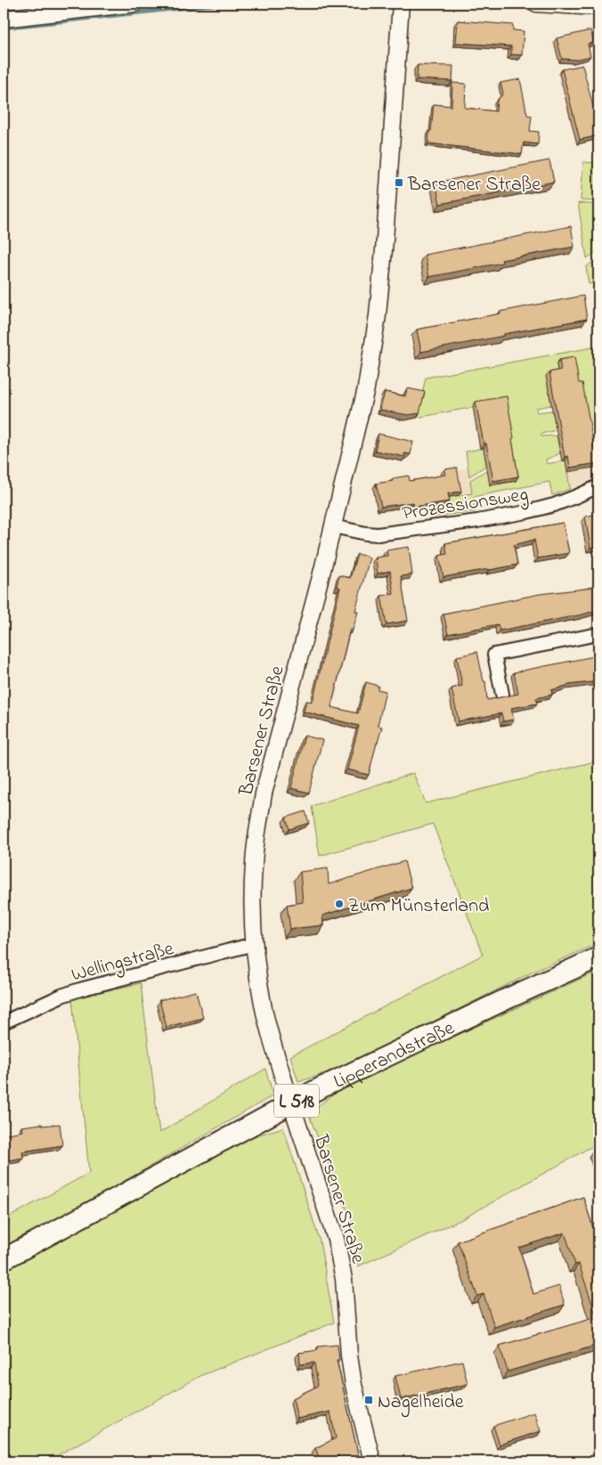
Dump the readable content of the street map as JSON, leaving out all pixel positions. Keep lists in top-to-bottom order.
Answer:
{
  "streets": {
    "main road": ["Lipperandstraße", "L 518"],
    "street": ["Prozessionsweg", "Barsener Straße", "Wellingstraße"]
  },
  "crossings": [
    ["Prozessionsweg", "Barsener Straße"],
    ["Barsener Straße", "Wellingstraße"]
  ],
  "places": {
    "transit": ["Barsener Straße", "Nagelheide"],
    "other": ["Zum Münsterland"]
  }
}
